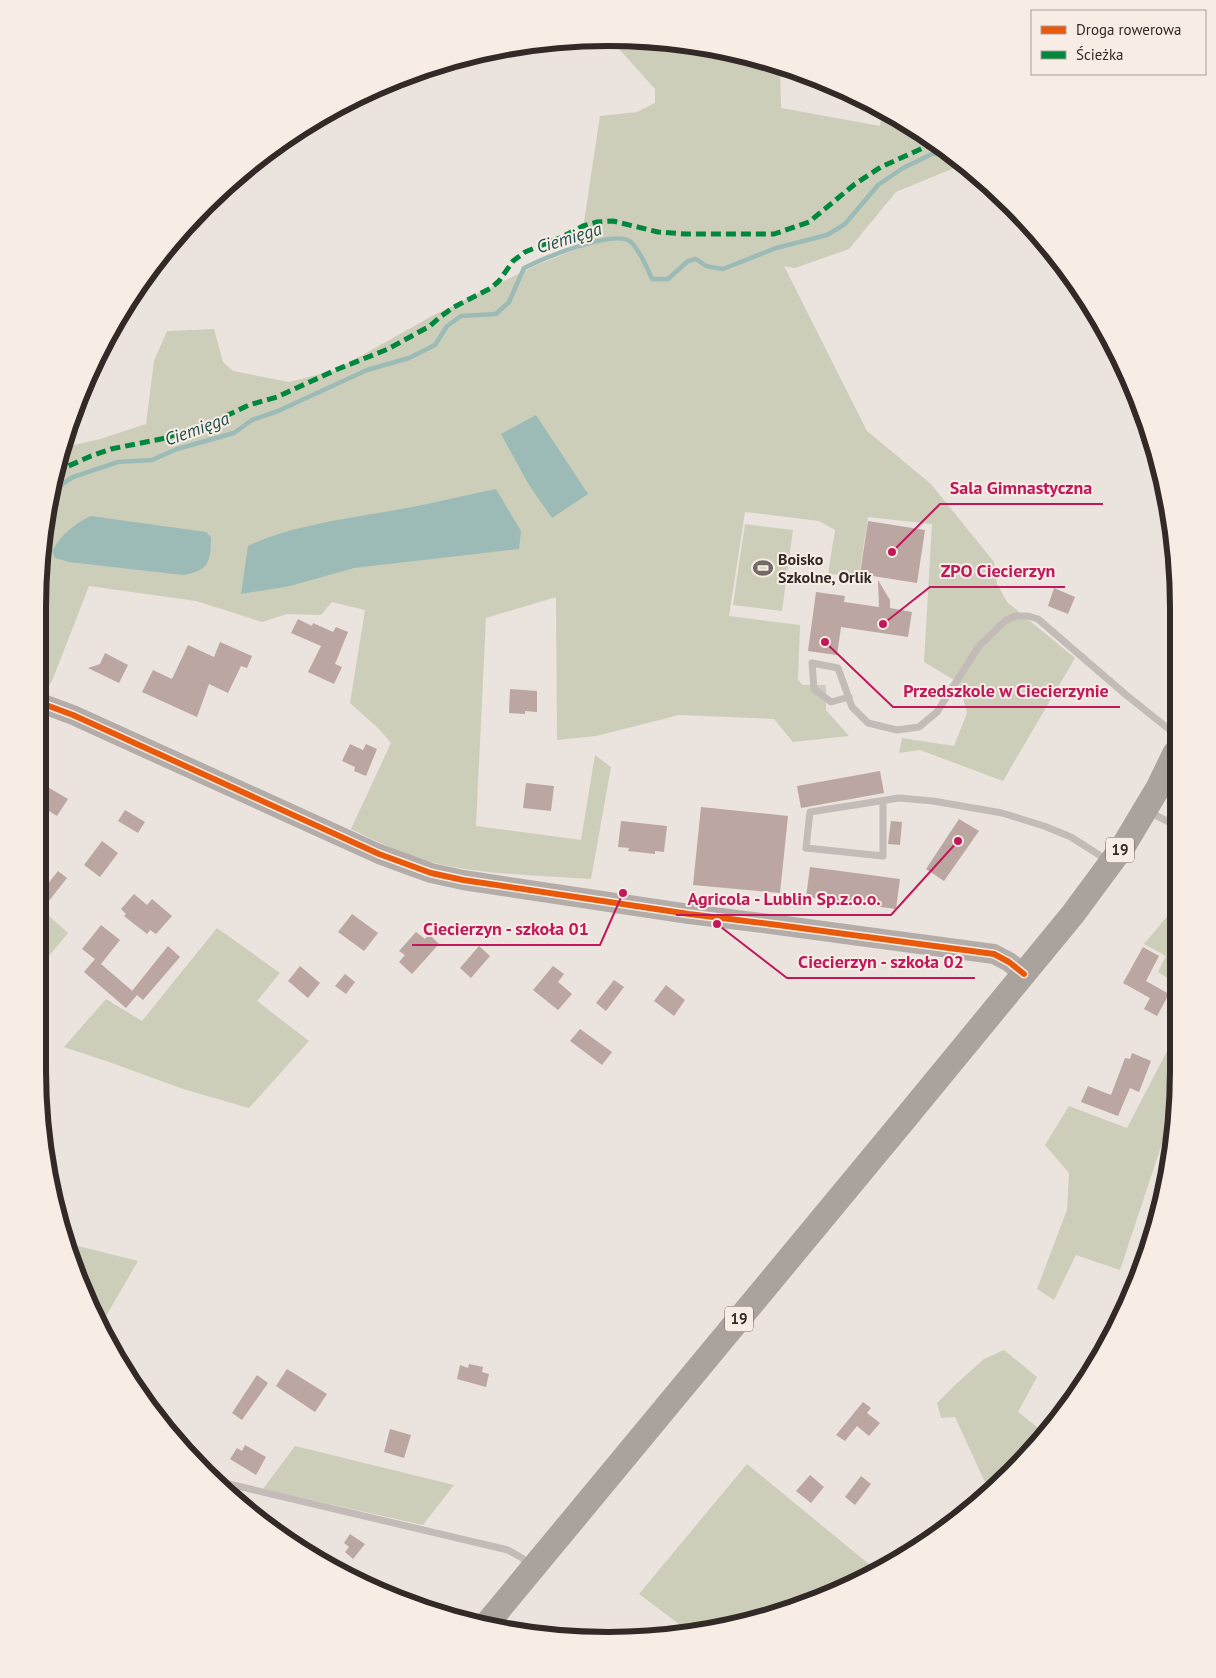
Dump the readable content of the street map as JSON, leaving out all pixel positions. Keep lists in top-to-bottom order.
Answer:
{
  "streets": {
    "highway": ["19"]
  },
  "water": ["Ciemięga"],
  "places": {
    "other": [
      "Sala Gimnastyczna",
      "ZPO Ciecierzyn",
      "Przedszkole w Ciecierzynie",
      "Agricola - Lublin Sp.z.o.o.",
      "Ciecierzyn - szkoła 01",
      "Ciecierzyn - szkoła 02"
    ],
    "sports": ["Boisko Szkolne, Orlik"]
  },
  "legend": ["Droga rowerowa", "Ścieżka"]
}
